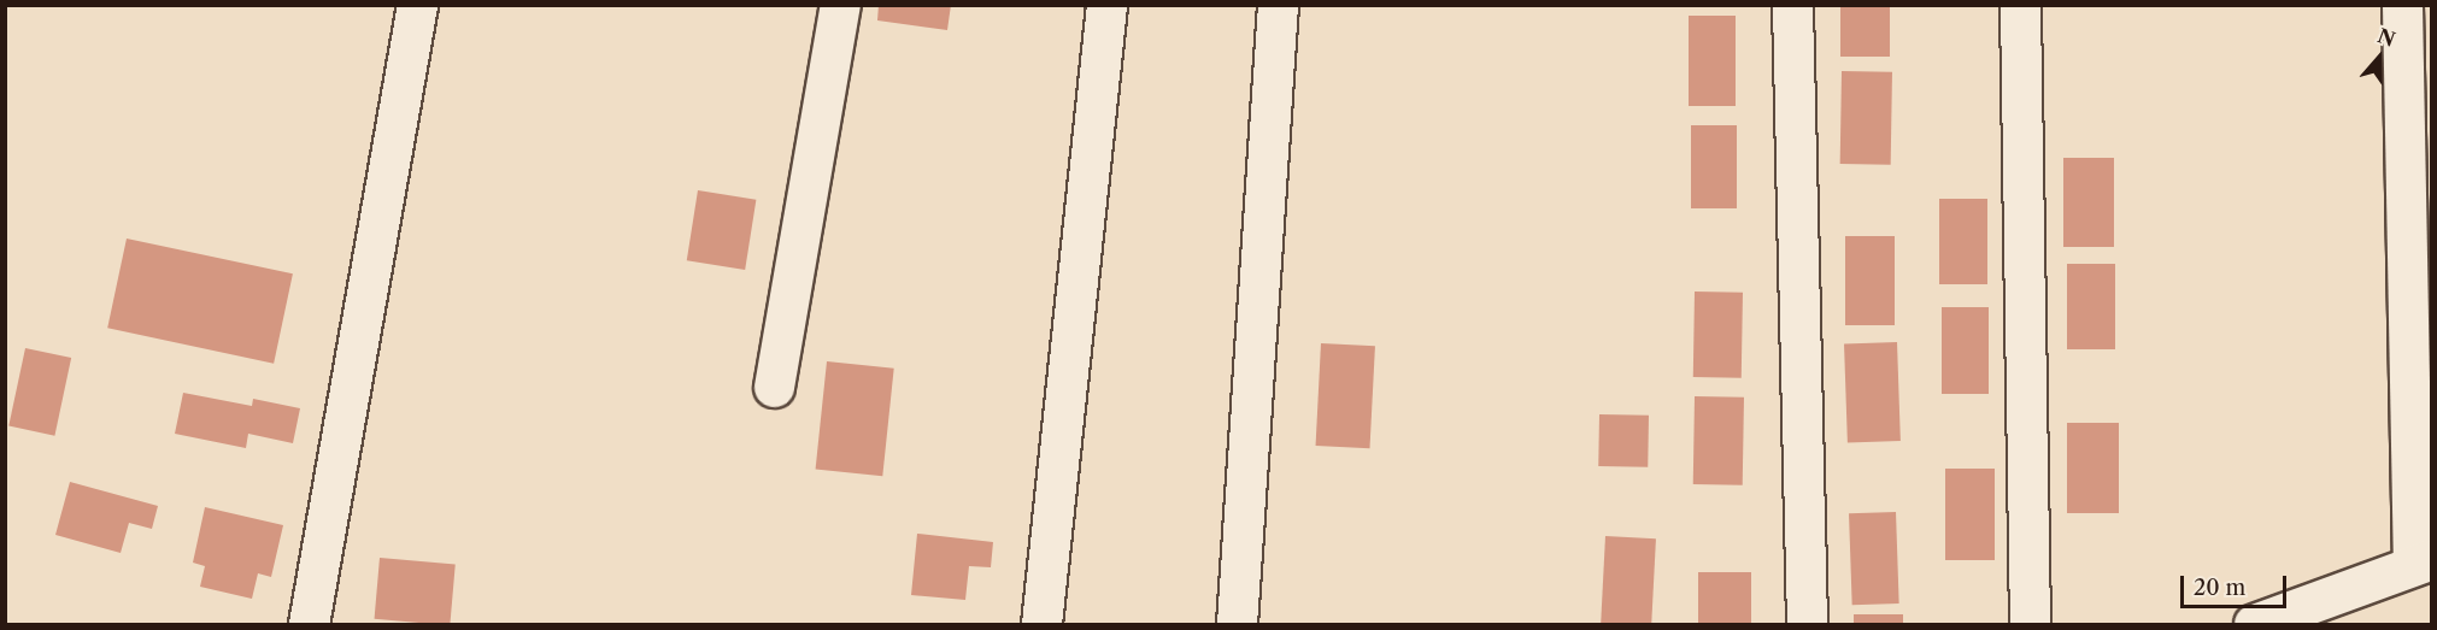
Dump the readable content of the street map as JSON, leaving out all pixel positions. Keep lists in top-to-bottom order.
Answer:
{
  "scale_bar": "20 m",
  "north": "top"
}
